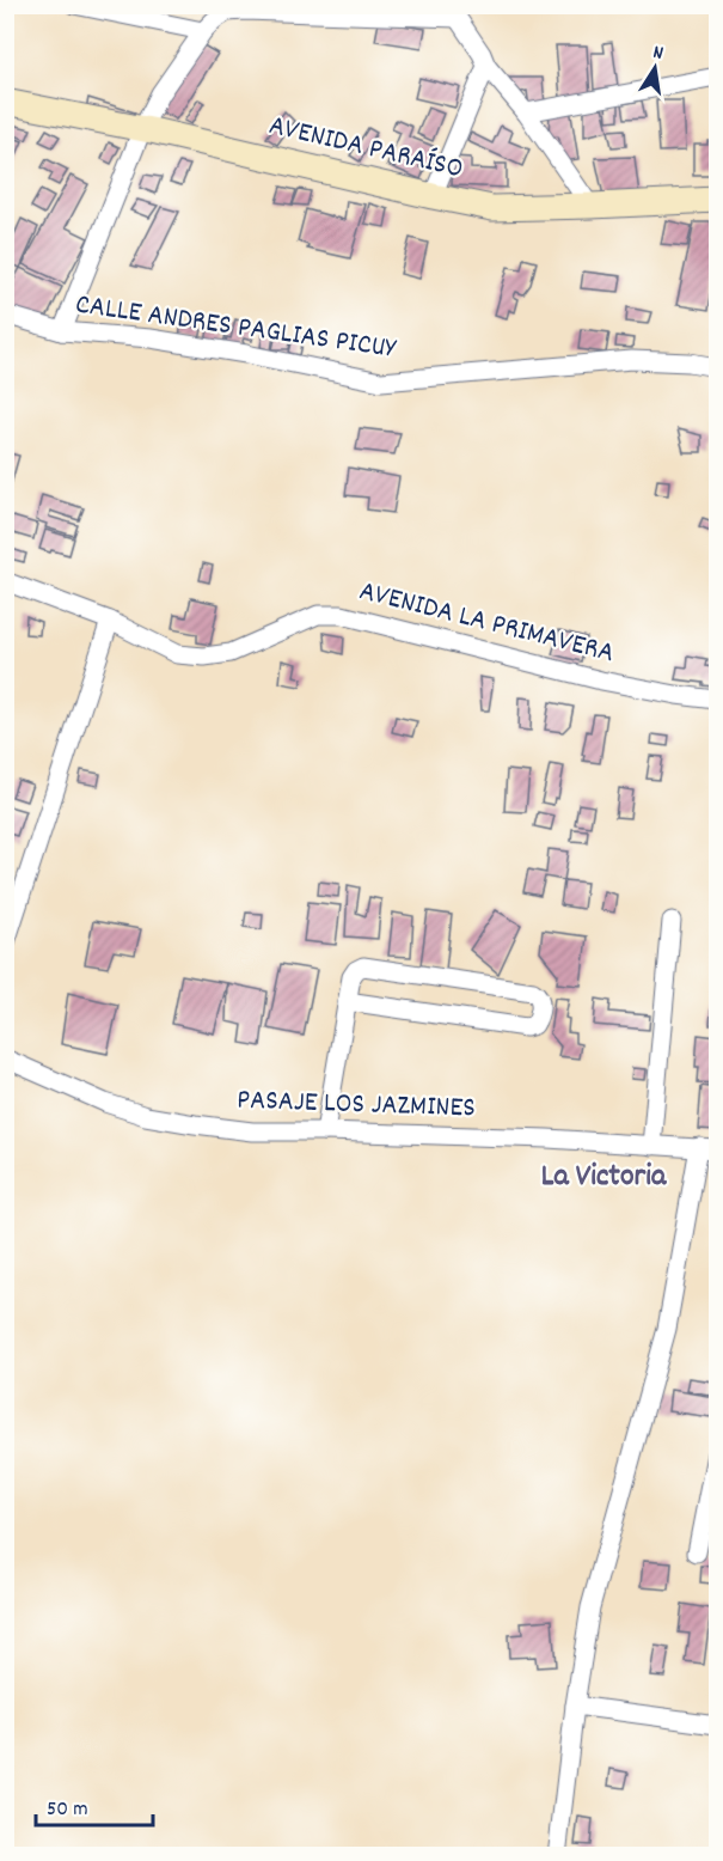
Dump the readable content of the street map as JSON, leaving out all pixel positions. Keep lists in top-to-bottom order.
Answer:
{
  "streets": {
    "street": [
      "AVENIDA PARAÍSO",
      "CALLE ANDRES PAGLIAS PICUY",
      "AVENIDA LA PRIMAVERA",
      "PASAJE LOS JAZMINES"
    ]
  },
  "districts": ["La Victoria"],
  "scale_bar": "50 m",
  "north": "top"
}
